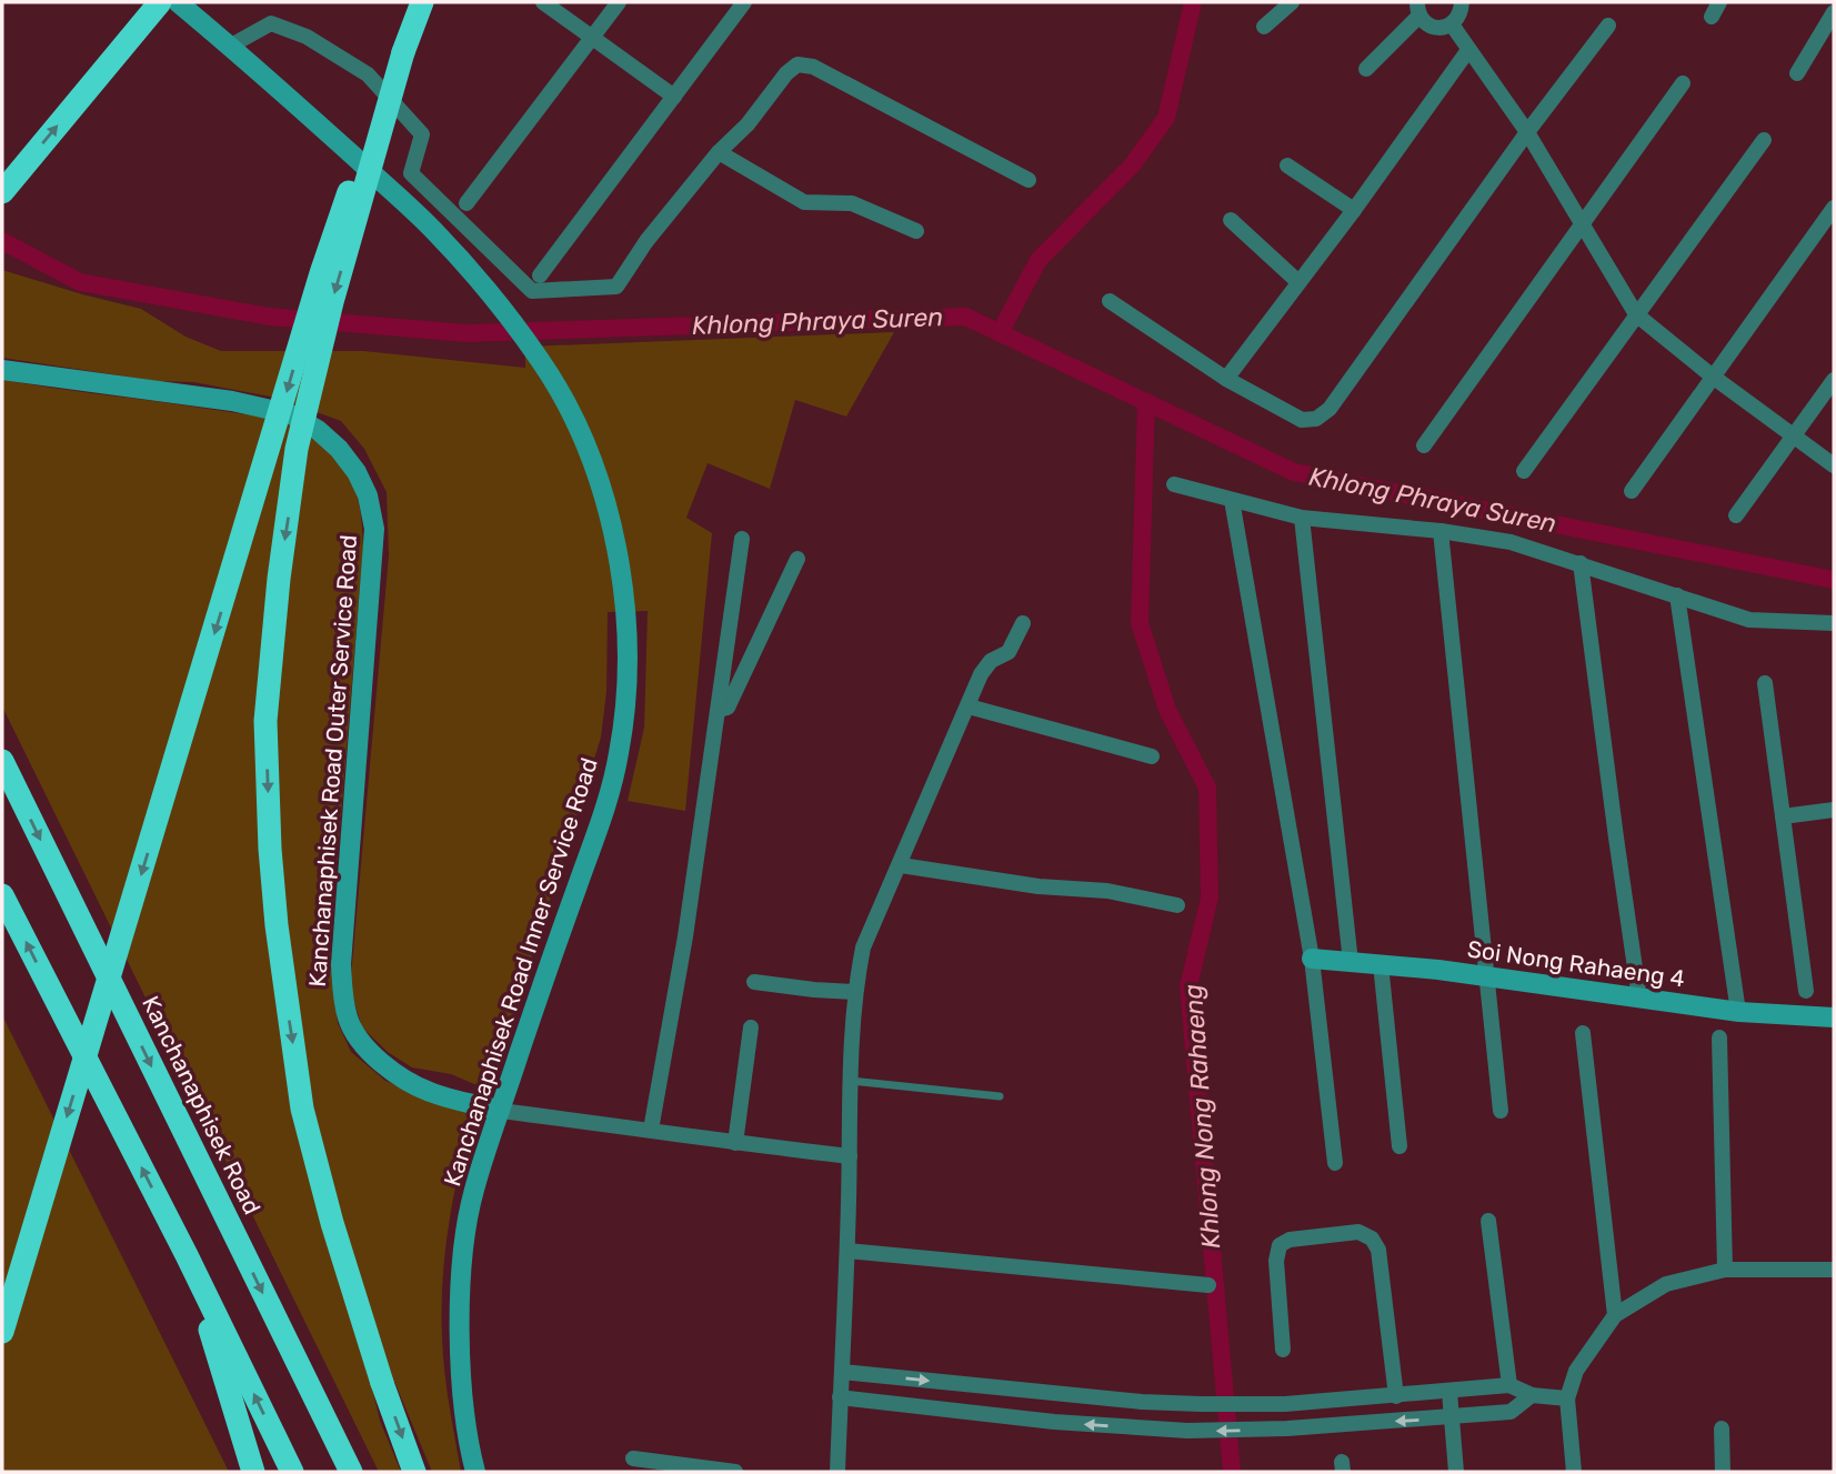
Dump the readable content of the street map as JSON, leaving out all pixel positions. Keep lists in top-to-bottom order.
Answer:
{
  "streets": {
    "highway": ["Kanchanaphisek Road"],
    "main road": ["Kanchanaphisek Road Outer Service Road", "Soi Nong Rahaeng 4", "Kanchanaphisek Road Inner Service Road"]
  },
  "crossings": [
    ["Kanchanaphisek Road Outer Service Road", "Kanchanaphisek Road Inner Service Road"]
  ],
  "water": ["Khlong Phraya Suren", "Khlong Nong Rahaeng"]
}
